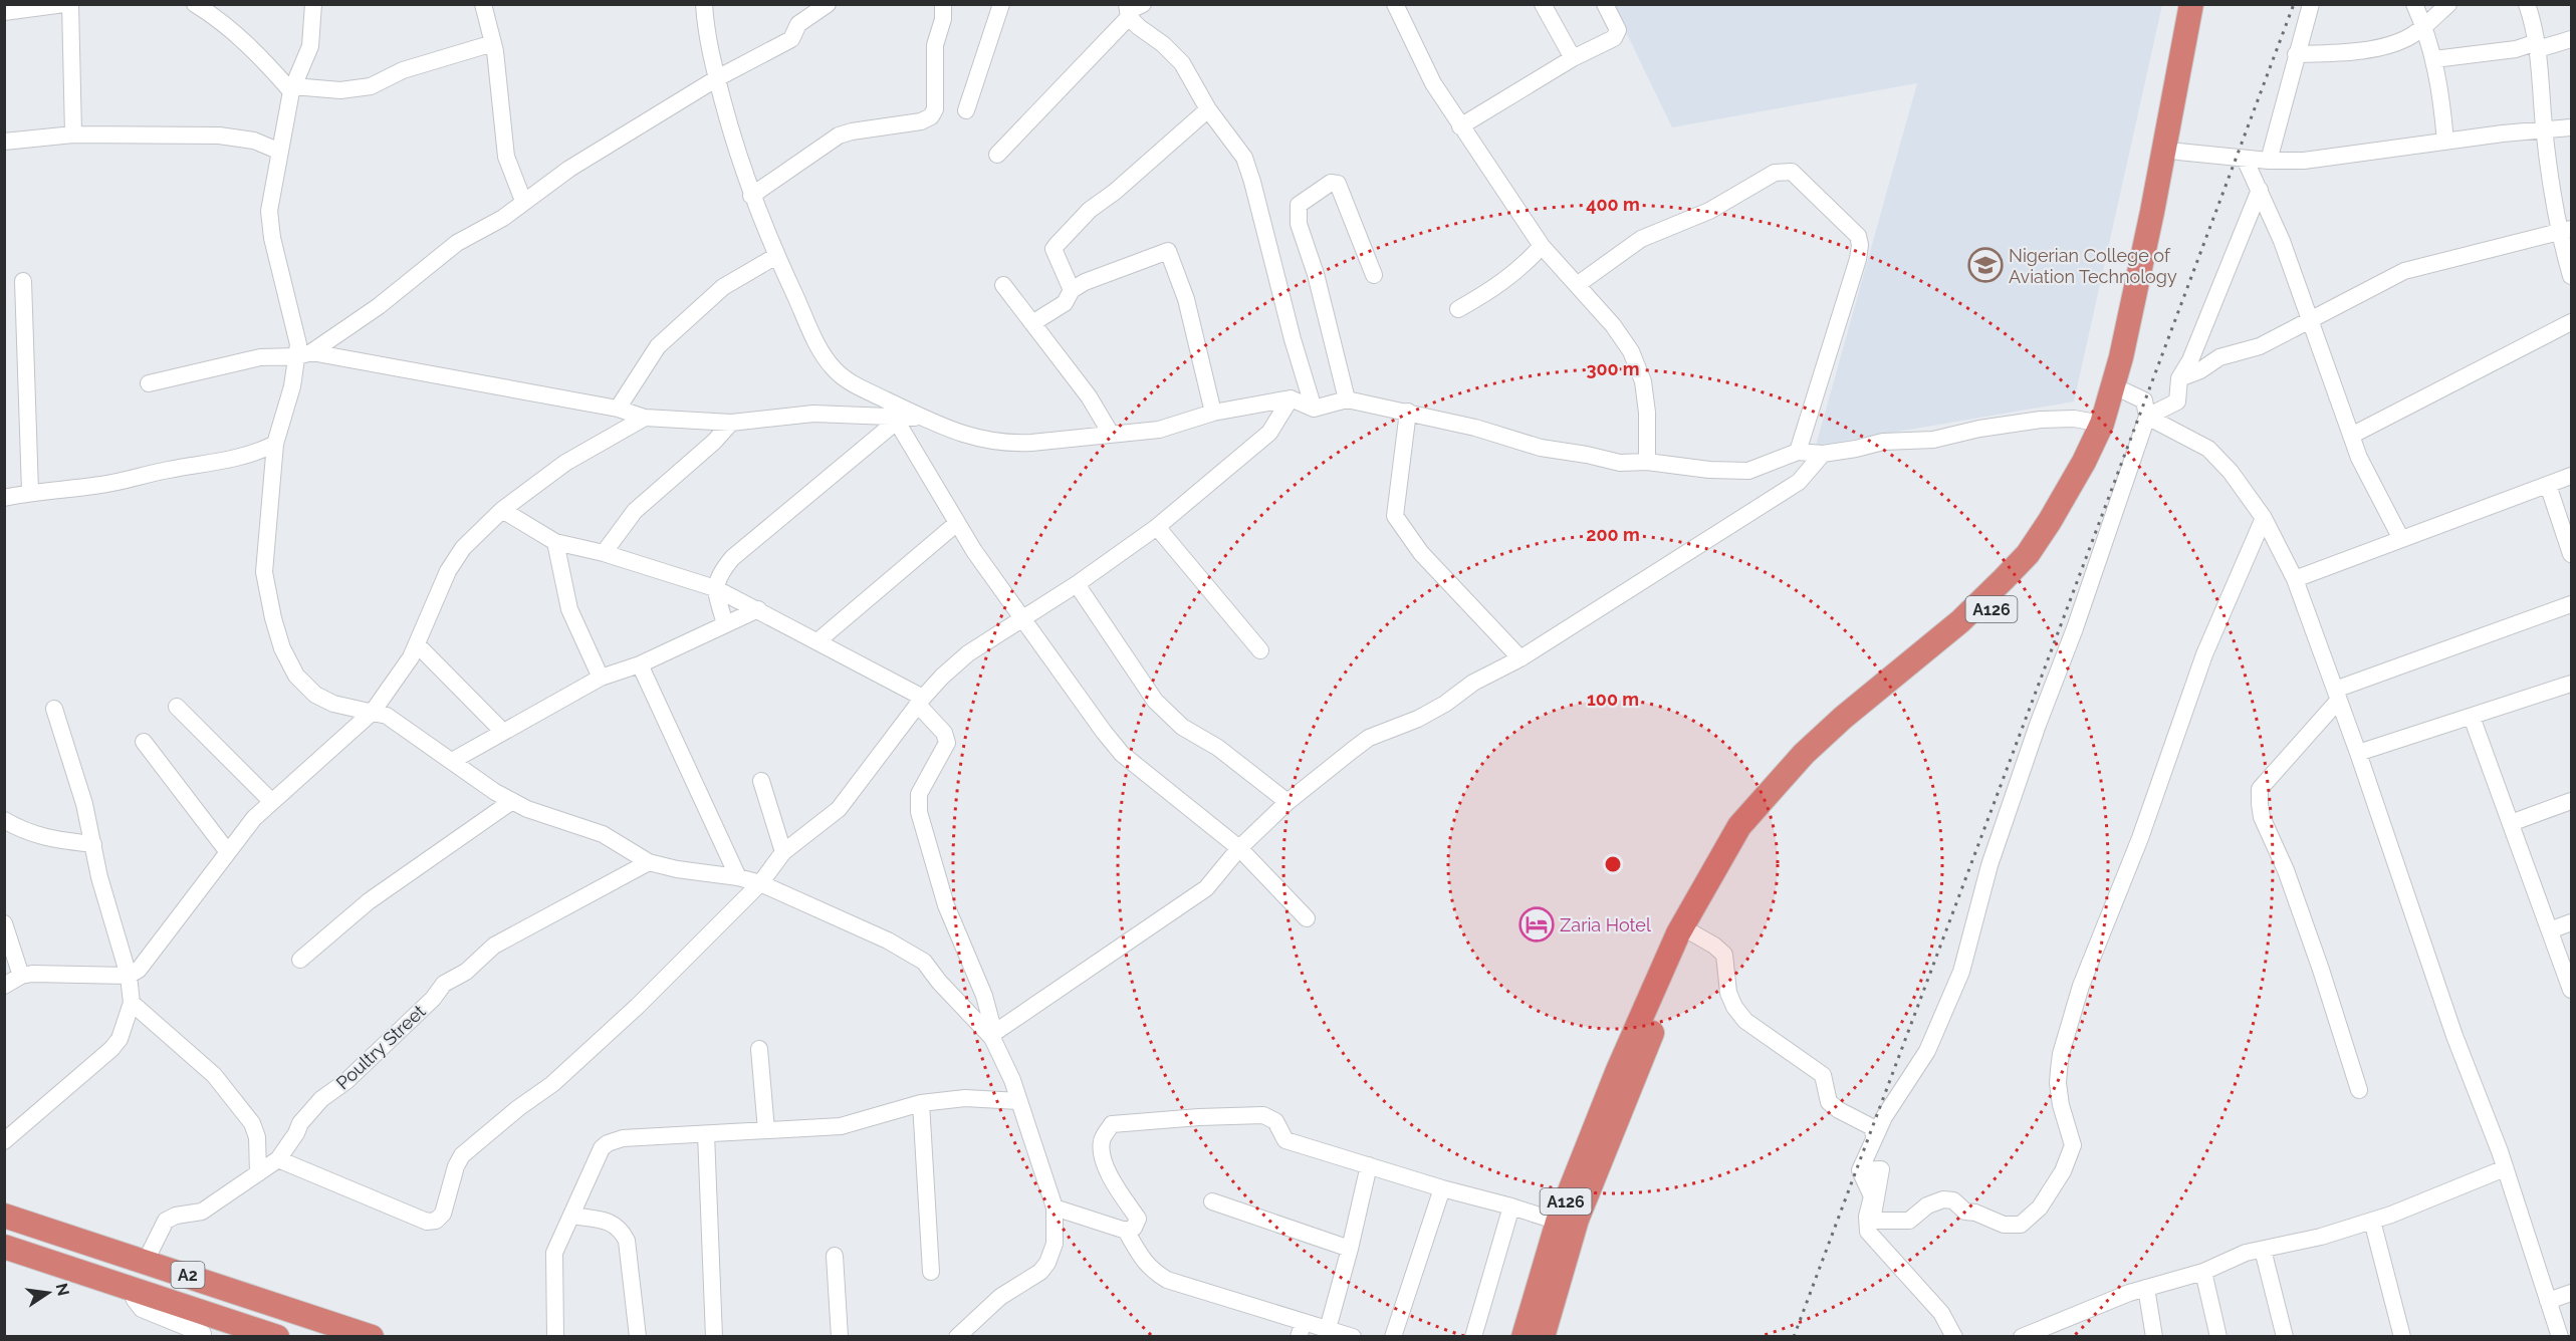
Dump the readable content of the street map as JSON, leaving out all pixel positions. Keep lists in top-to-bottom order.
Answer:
{
  "streets": {
    "highway": ["A126", "A2"],
    "street": ["Poultry Street"]
  },
  "crossings": [
    ["Poultry Street", "A2"]
  ],
  "places": {
    "school or university": ["Nigerian College of Aviation Technology"],
    "hotel": ["Zaria Hotel"]
  },
  "north": "right",
  "rings": [
    "400 m",
    "300 m",
    "200 m",
    "100 m"
  ]
}
